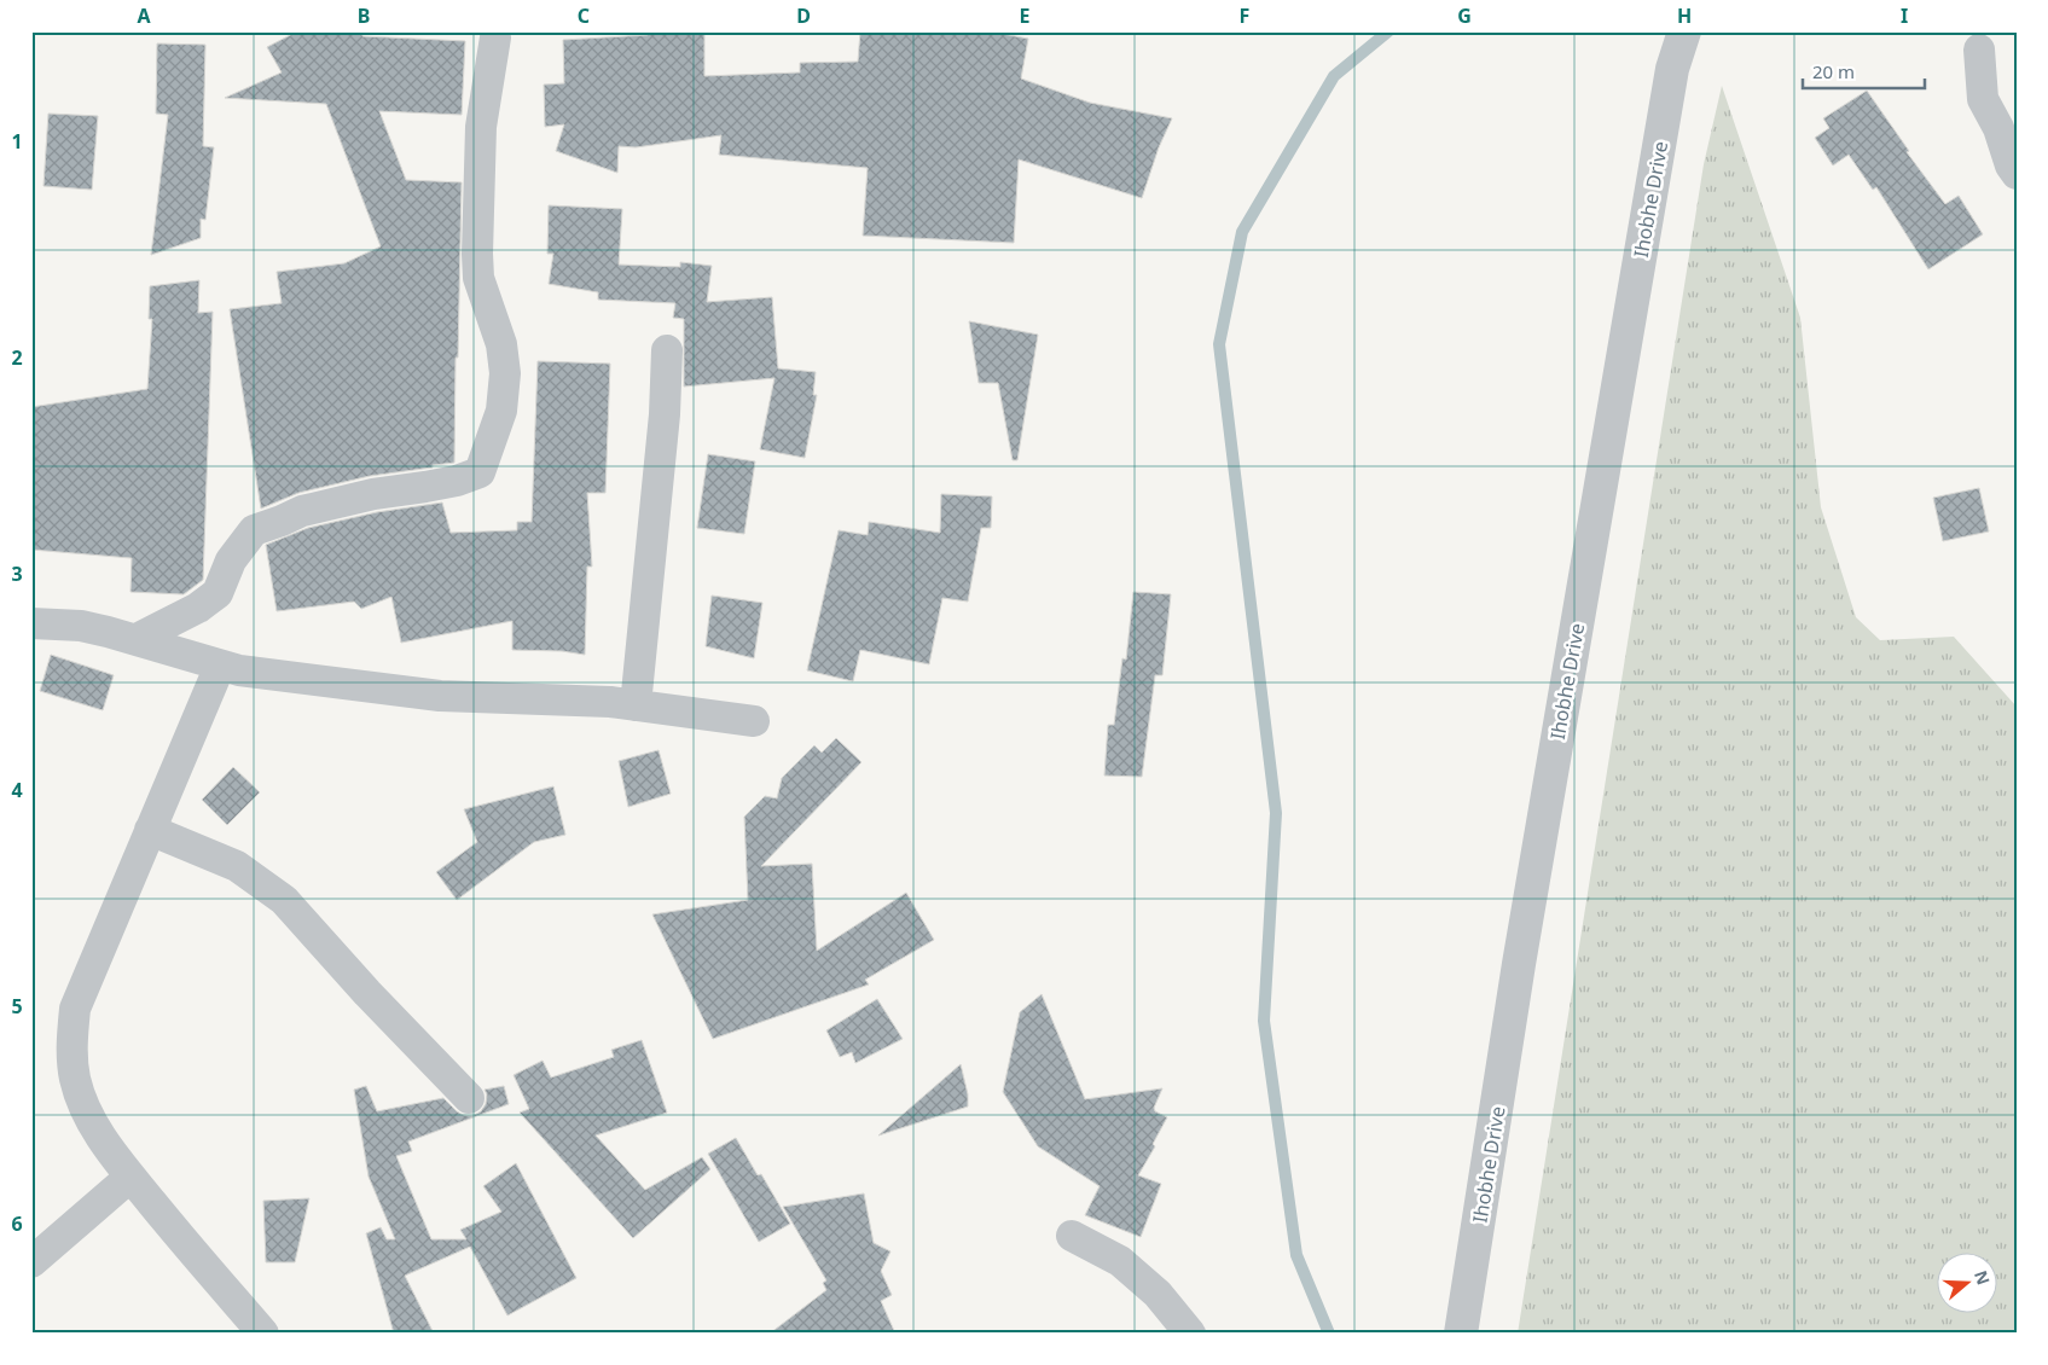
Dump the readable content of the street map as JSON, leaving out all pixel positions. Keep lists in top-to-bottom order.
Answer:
{
  "streets": {
    "street": ["Ihobhe Drive"]
  },
  "scale_bar": "20 m",
  "north": "right",
  "grid": {
    "columns": [
      "A",
      "B",
      "C",
      "D",
      "E",
      "F",
      "G",
      "H",
      "I"
    ],
    "rows": [
      "1",
      "2",
      "3",
      "4",
      "5",
      "6"
    ]
  }
}
